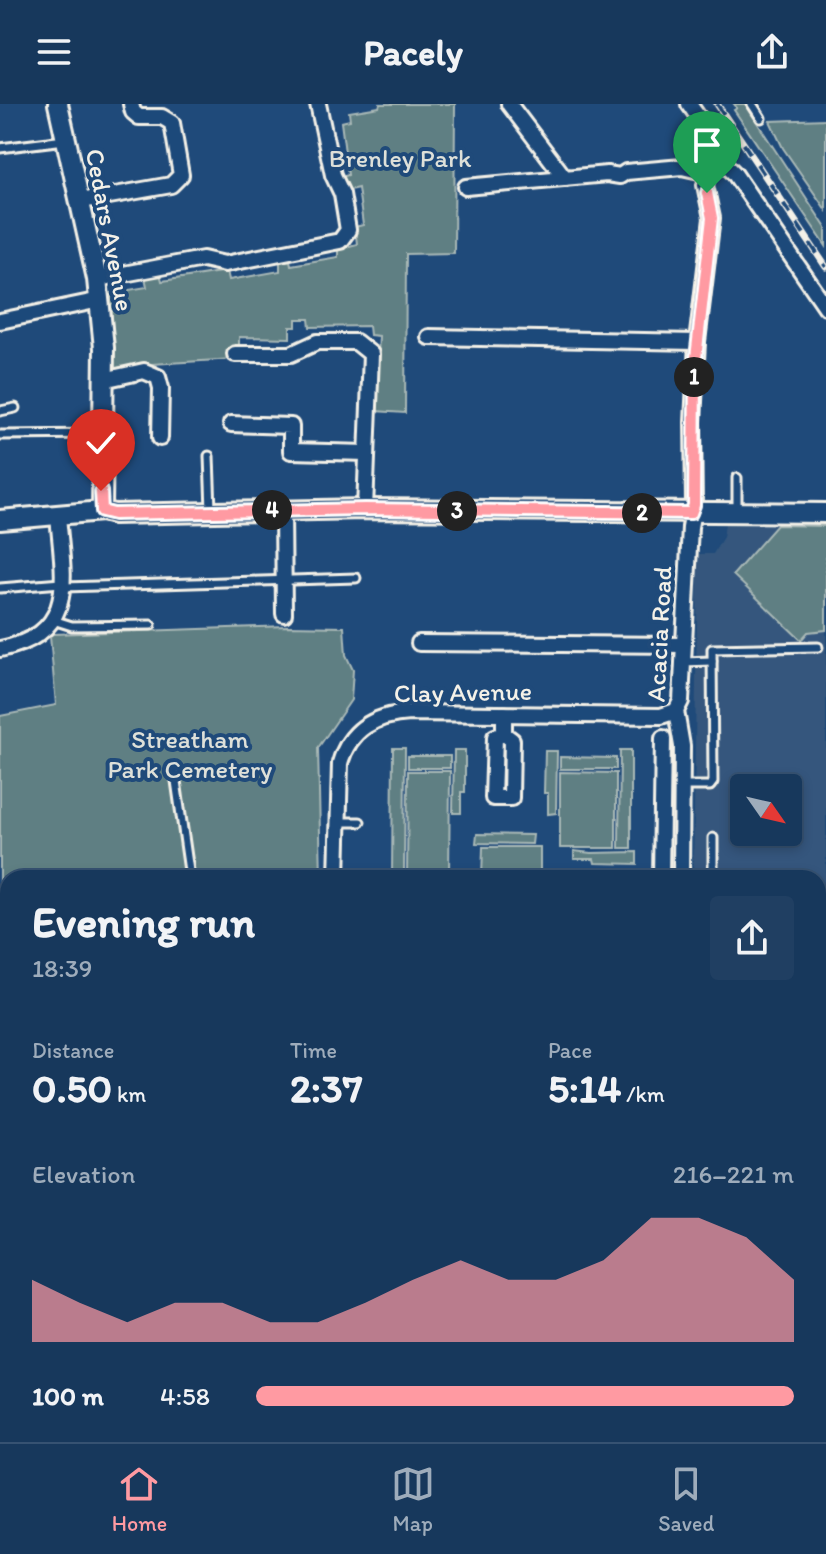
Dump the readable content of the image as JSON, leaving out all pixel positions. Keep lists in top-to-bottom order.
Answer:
{
  "streets": {
    "street": ["Cedars Avenue", "Acacia Road", "Clay Avenue"]
  },
  "crossings": [
    ["Acacia Road", "Clay Avenue"]
  ],
  "parks": ["Brenley Park", "Streatham Park Cemetery"],
  "north": "bottom right",
  "page": {
    "header": "Pacely",
    "pins": [
      "1",
      "4",
      "3",
      "2"
    ],
    "heading": ["Evening run", "18:39"],
    "stats": [
      ["Distance", "0.50 km"],
      ["Time", "2:37"],
      ["Pace", "5:14 /km"]
    ],
    "chart": ["Elevation", "216–221 m"],
    "list": [
      {
        "name": "100 m",
        "note": "4:58"
      }
    ],
    "tabs": ["Home", "Map", "Saved"]
  }
}
